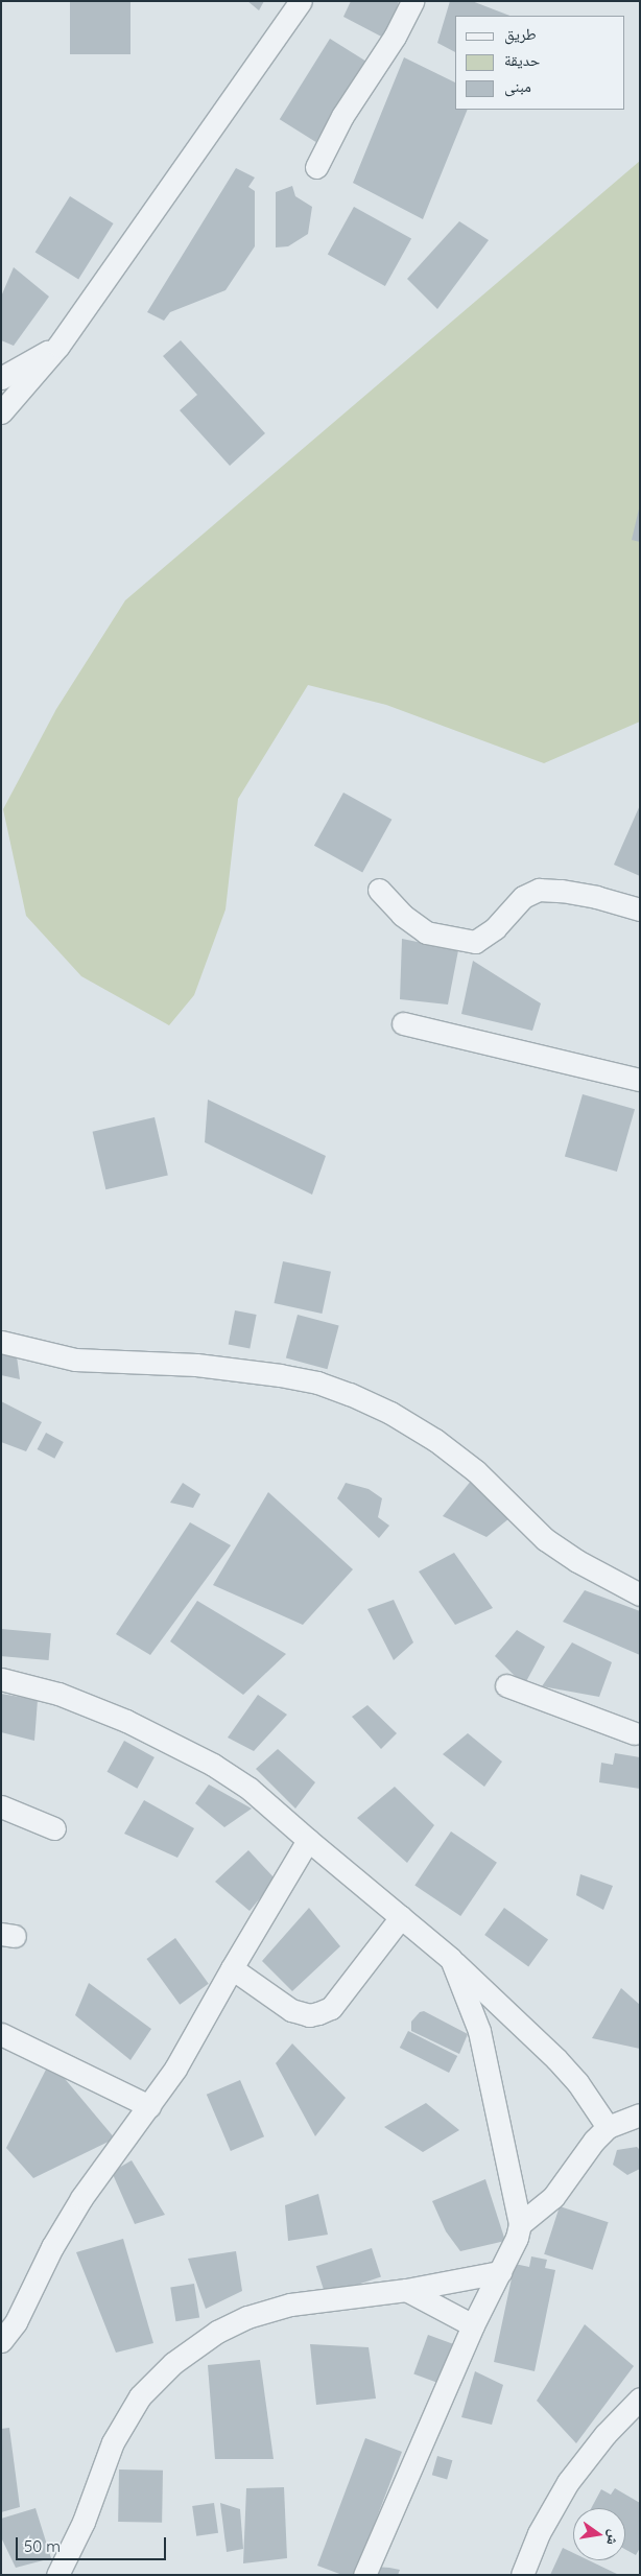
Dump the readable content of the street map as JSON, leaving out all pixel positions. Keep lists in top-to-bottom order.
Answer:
{
  "legend": ["طريق", "حديقة", "مبنى"],
  "scale_bar": "50 m",
  "north": "right"
}
